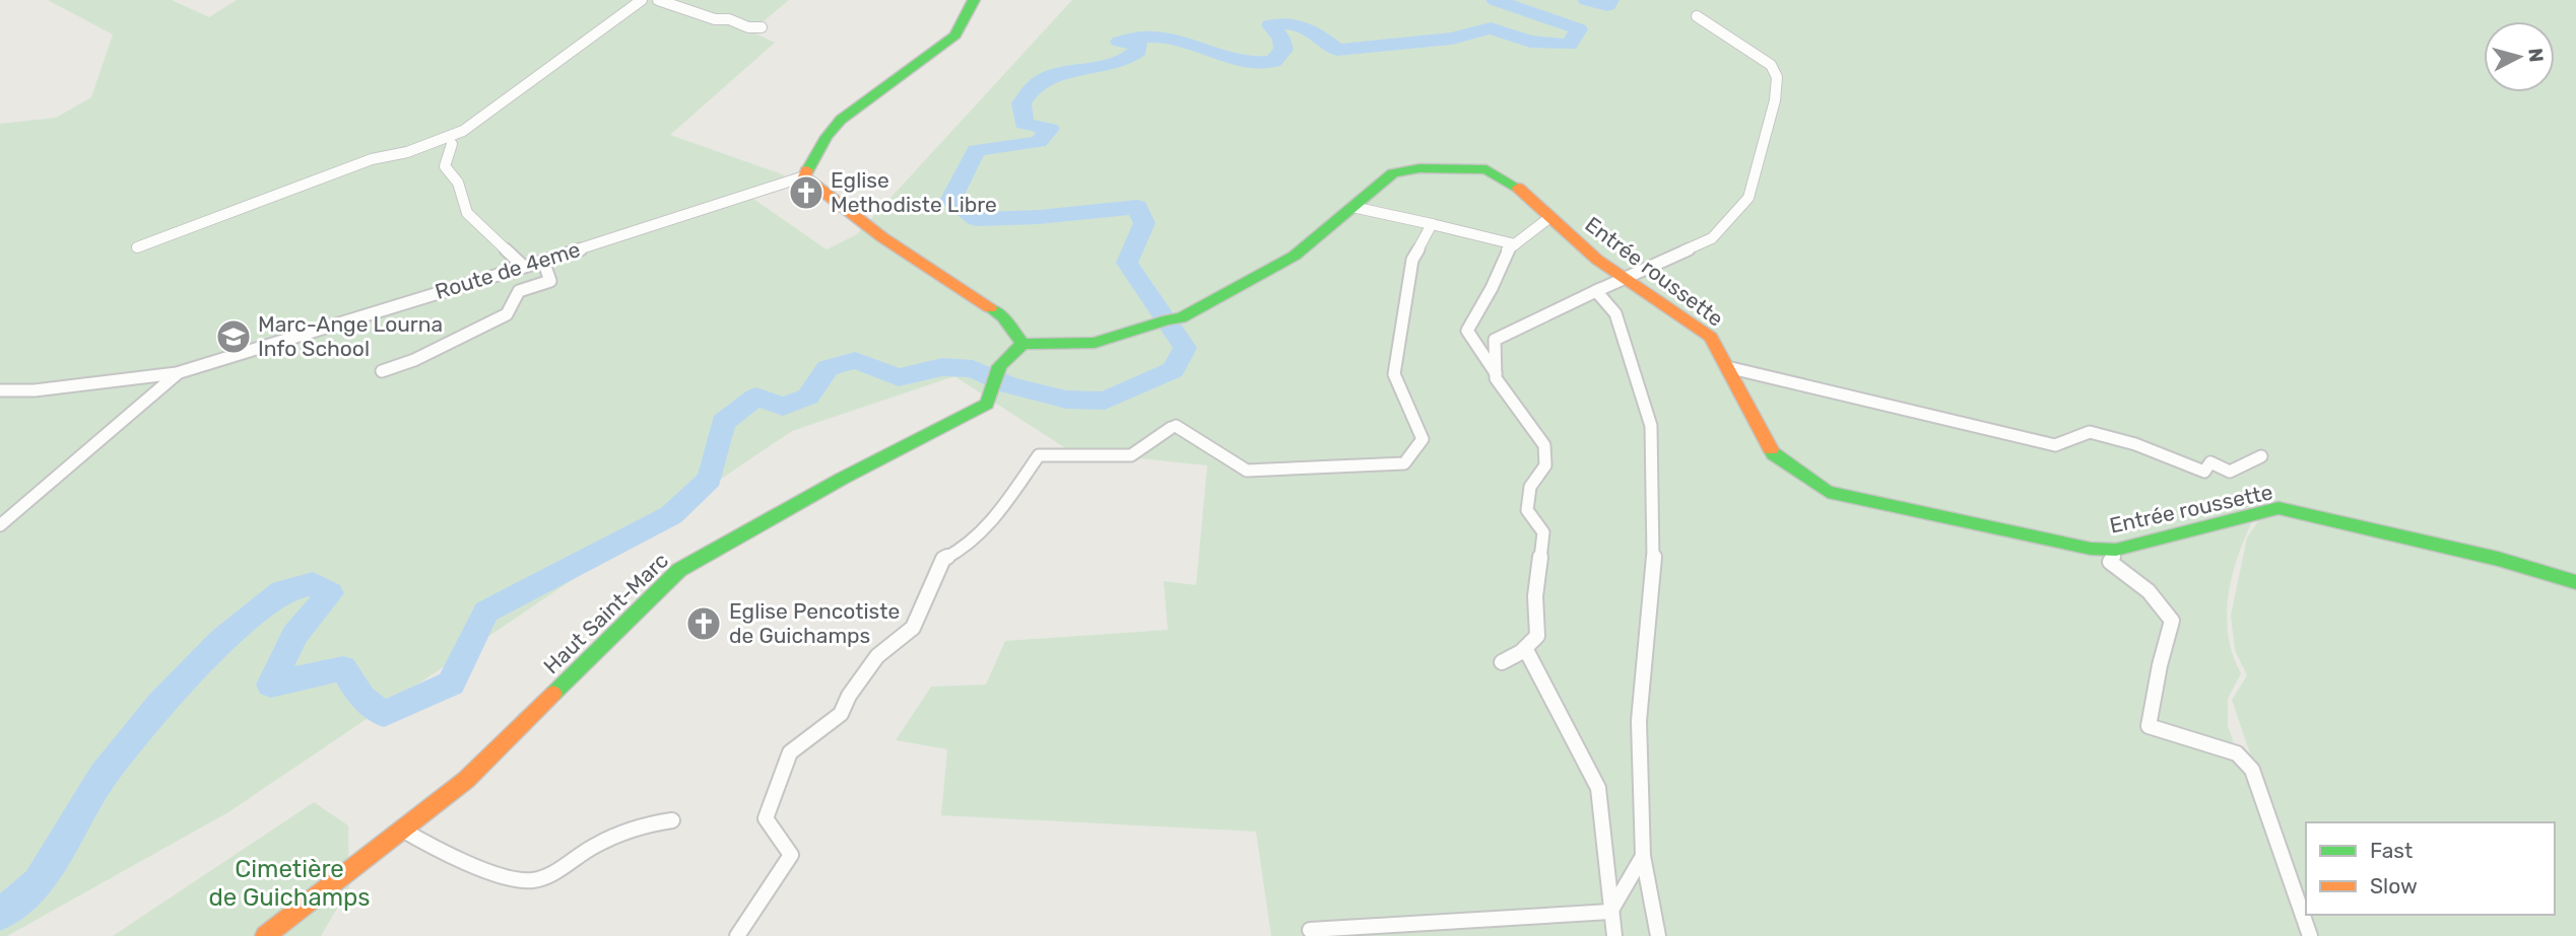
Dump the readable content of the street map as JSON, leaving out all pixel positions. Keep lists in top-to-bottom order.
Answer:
{
  "streets": {
    "street": ["Route de 4eme", "Entrée roussette", "Haut Saint-Marc"]
  },
  "crossings": [
    ["Entrée roussette", "Haut Saint-Marc"]
  ],
  "parks": ["Cimetière de Guichamps"],
  "places": {
    "church": ["Eglise Methodiste Libre", "Eglise Pencotiste de Guichamps"],
    "school or university": ["Marc-Ange Lourna Info School"]
  },
  "legend": ["Fast", "Slow"],
  "north": "right"
}
